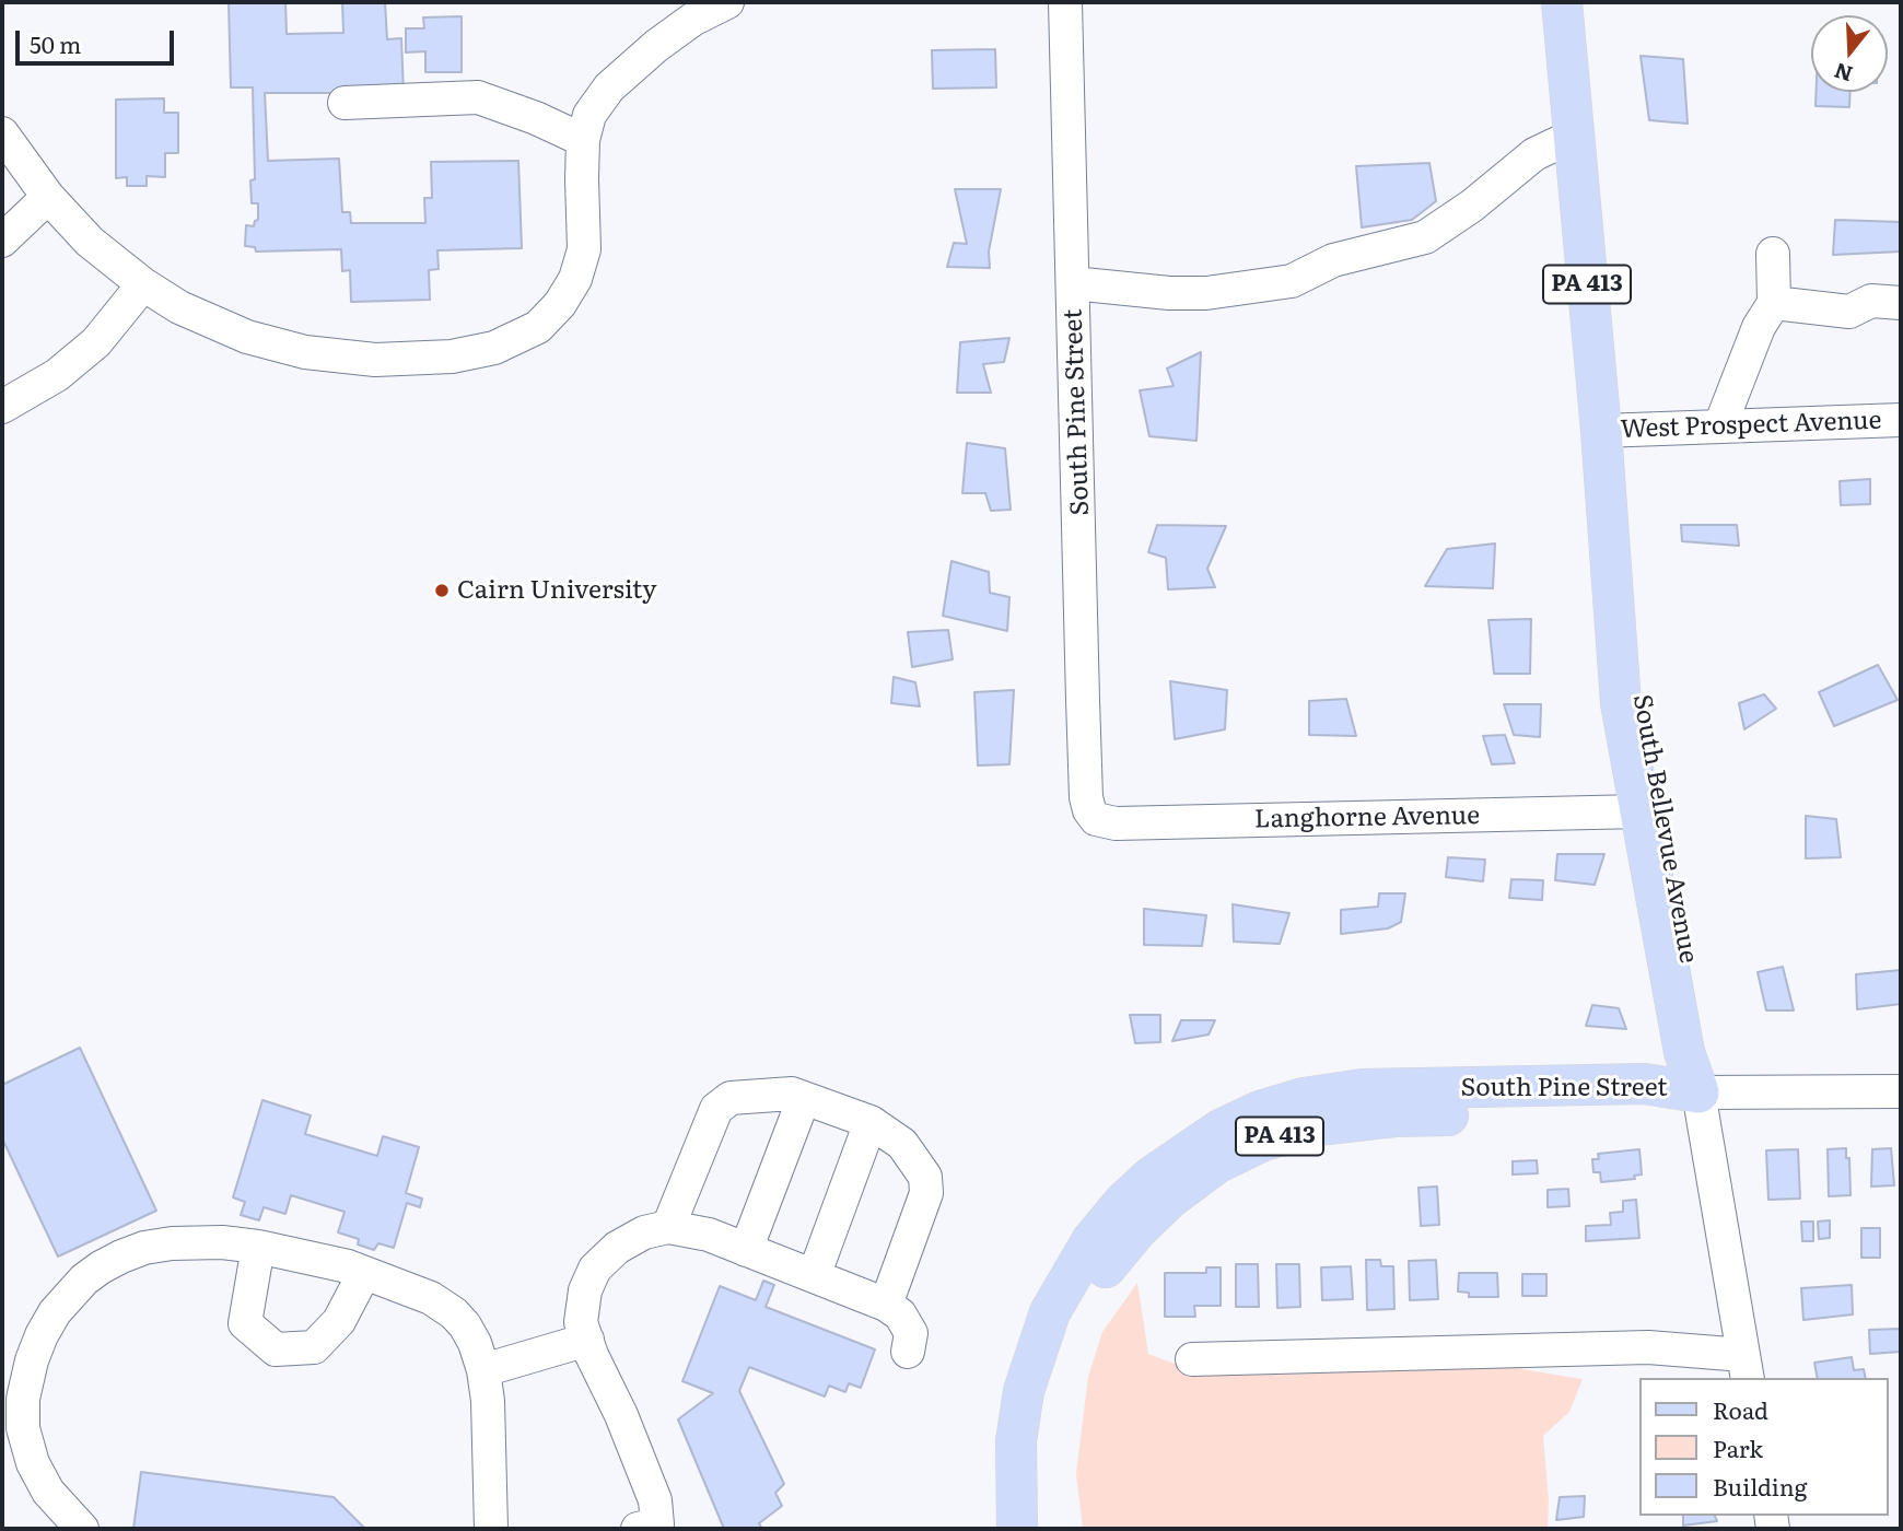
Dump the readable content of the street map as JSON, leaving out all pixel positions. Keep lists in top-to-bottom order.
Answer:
{
  "streets": {
    "main road": ["PA 413", "South Pine Street", "South Bellevue Avenue"],
    "street": ["West Prospect Avenue", "Langhorne Avenue"]
  },
  "crossings": [
    ["South Pine Street", "Langhorne Avenue"],
    ["South Pine Street", "South Bellevue Avenue"],
    ["West Prospect Avenue", "South Bellevue Avenue"],
    ["Langhorne Avenue", "South Bellevue Avenue"]
  ],
  "places": ["Cairn University"],
  "legend": ["Road", "Park", "Building"],
  "scale_bar": "50 m",
  "north": "bottom"
}
